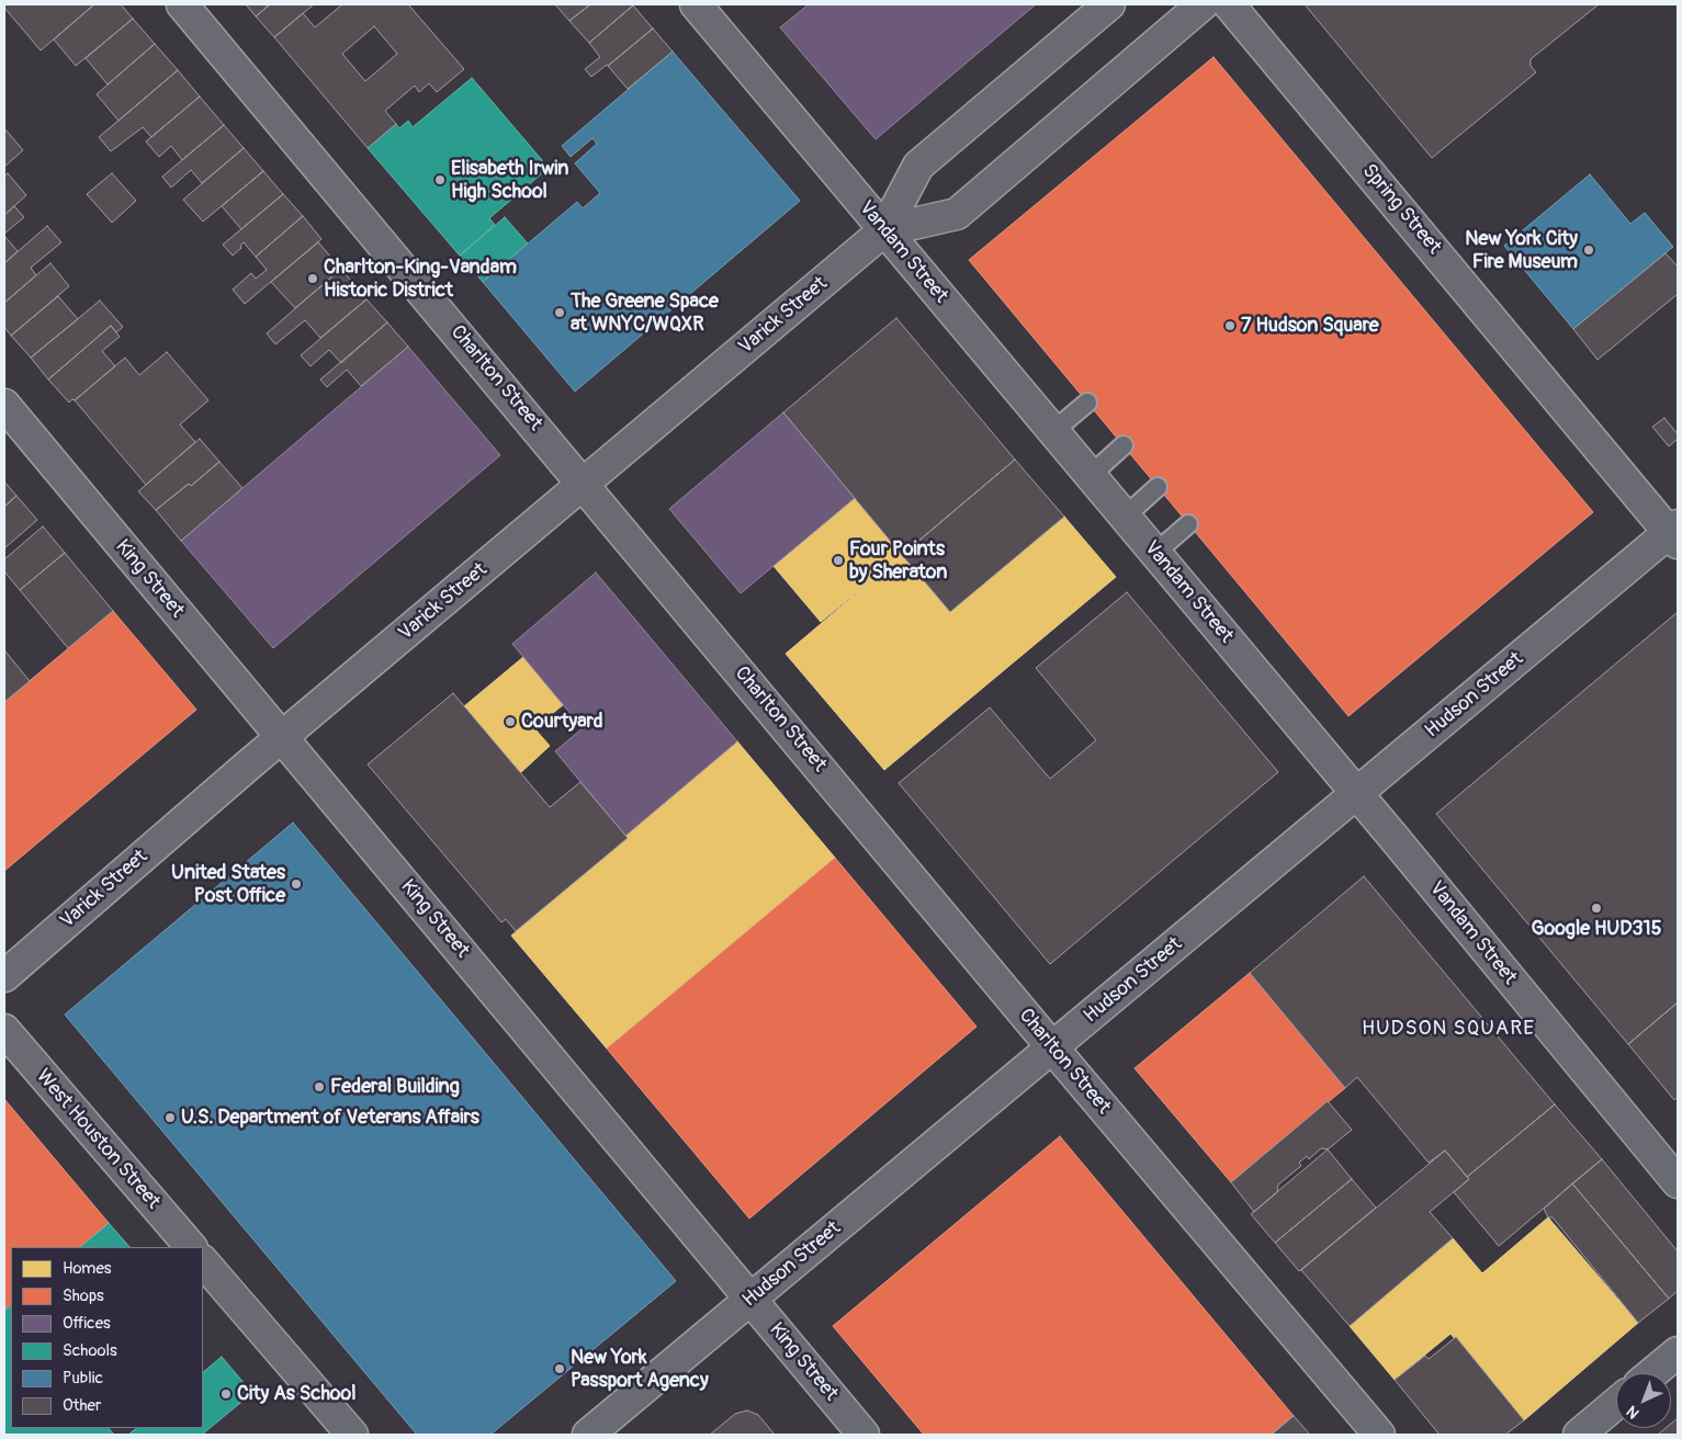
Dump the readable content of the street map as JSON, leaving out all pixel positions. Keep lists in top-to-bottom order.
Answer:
{
  "streets": {
    "street": [
      "Spring Street",
      "Vandam Street",
      "Varick Street",
      "Charlton Street",
      "King Street",
      "Hudson Street",
      "West Houston Street"
    ]
  },
  "crossings": [
    ["Spring Street", "Hudson Street"],
    ["Vandam Street", "Varick Street"],
    ["Vandam Street", "Hudson Street"],
    ["Varick Street", "Charlton Street"],
    ["Varick Street", "King Street"],
    ["Charlton Street", "Hudson Street"],
    ["King Street", "Hudson Street"]
  ],
  "districts": ["HUDSON SQUARE"],
  "places": [
    "Elisabeth Irwin High School",
    "New York City Fire Museum",
    "Charlton-King-Vandam Historic District",
    "The Greene Space at WNYC/WQXR",
    "7 Hudson Square",
    "Four Points by Sheraton",
    "Courtyard",
    "United States Post Office",
    "Google HUD315",
    "Federal Building",
    "U.S. Department of Veterans Affairs",
    "New York Passport Agency",
    "City As School"
  ],
  "legend": [
    "Homes",
    "Shops",
    "Offices",
    "Schools",
    "Public",
    "Other"
  ],
  "north": "bottom left"
}
